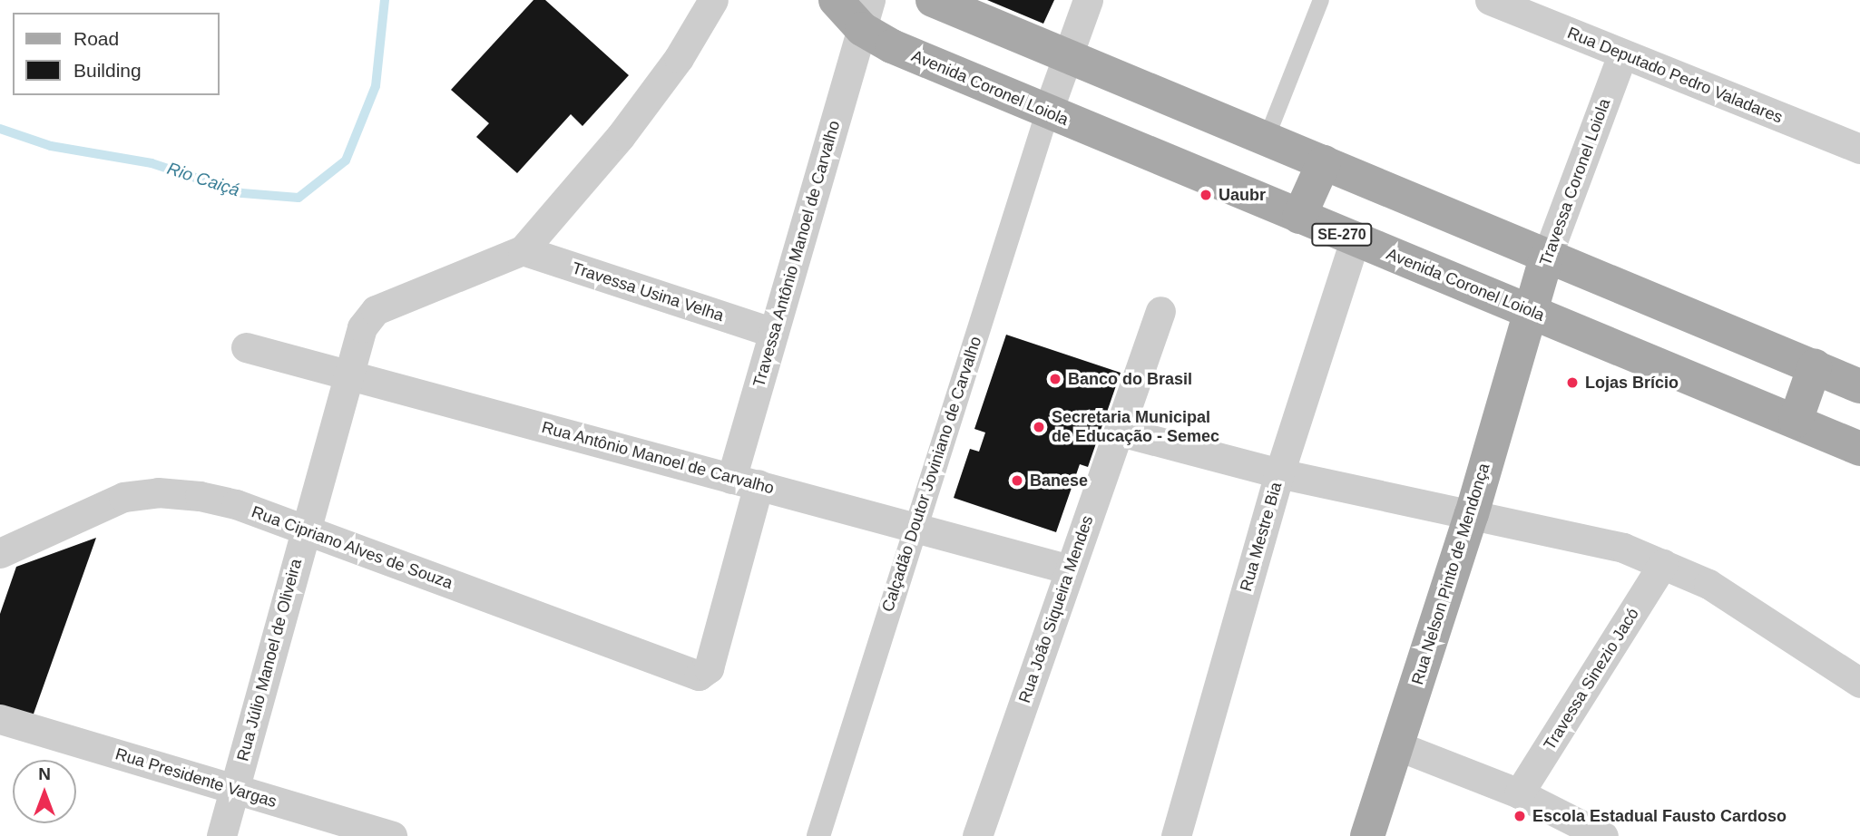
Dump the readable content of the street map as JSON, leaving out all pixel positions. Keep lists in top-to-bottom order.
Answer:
{
  "streets": {
    "main road": [
      "Avenida Coronel Loiola",
      "Travessa Coronel Loiola",
      "SE-270",
      "Rua Nelson Pinto de Mendonça"
    ],
    "street": [
      "Rua Deputado Pedro Valadares",
      "Travessa Antônio Manoel de Carvalho",
      "Travessa Usina Velha",
      "Rua Antônio Manoel de Carvalho",
      "Calçadão Doutor Joviniano de Carvalho",
      "Rua Mestre Bia",
      "Rua Cipriano Alves de Souza",
      "Rua João Siqueira Mendes",
      "Rua Júlio Manoel de Oliveira",
      "Travessa Sinezio Jacó",
      "Rua Presidente Vargas"
    ]
  },
  "crossings": [
    ["Rua Deputado Pedro Valadares", "Travessa Coronel Loiola"],
    ["Avenida Coronel Loiola", "Travessa Coronel Loiola"],
    ["Avenida Coronel Loiola", "Travessa Antônio Manoel de Carvalho"],
    ["Avenida Coronel Loiola", "Calçadão Doutor Joviniano de Carvalho"],
    ["Avenida Coronel Loiola", "Rua Mestre Bia"],
    ["Avenida Coronel Loiola", "Rua Nelson Pinto de Mendonça"],
    ["Travessa Coronel Loiola", "Rua Nelson Pinto de Mendonça"],
    ["Travessa Antônio Manoel de Carvalho", "Travessa Usina Velha"],
    ["Travessa Antônio Manoel de Carvalho", "Rua Antônio Manoel de Carvalho"],
    ["Travessa Antônio Manoel de Carvalho", "Rua Cipriano Alves de Souza"],
    ["Travessa Usina Velha", "Rua Júlio Manoel de Oliveira"],
    ["Rua Antônio Manoel de Carvalho", "Calçadão Doutor Joviniano de Carvalho"],
    ["Rua Antônio Manoel de Carvalho", "Rua João Siqueira Mendes"],
    ["Rua Antônio Manoel de Carvalho", "Rua Júlio Manoel de Oliveira"],
    ["Rua Cipriano Alves de Souza", "Rua Júlio Manoel de Oliveira"],
    ["Rua Júlio Manoel de Oliveira", "Rua Presidente Vargas"]
  ],
  "water": ["Rio Caiçá"],
  "places": [
    "Uaubr",
    "Banco do Brasil",
    "Lojas Brício",
    "Secretaria Municipal de Educação - Semec",
    "Banese",
    "Escola Estadual Fausto Cardoso"
  ],
  "legend": ["Road", "Building"],
  "north": "top"
}
